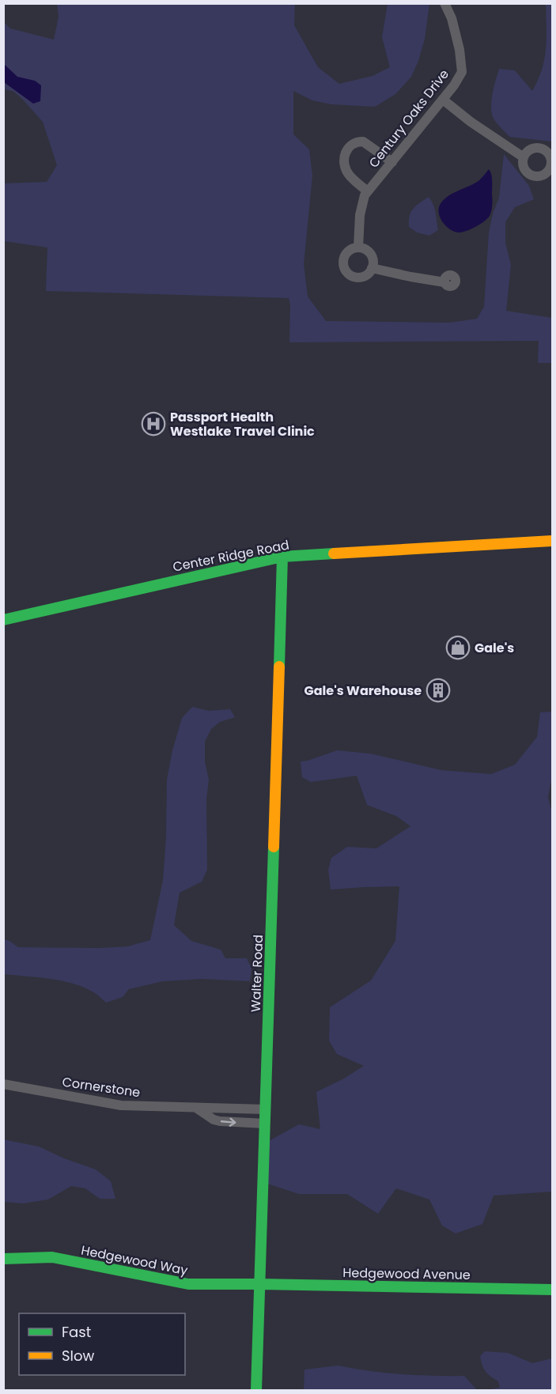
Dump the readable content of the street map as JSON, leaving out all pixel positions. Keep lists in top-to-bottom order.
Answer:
{
  "streets": {
    "street": [
      "Century Oaks Drive",
      "Center Ridge Road",
      "Walter Road",
      "Cornerstone",
      "Hedgewood Way",
      "Hedgewood Avenue"
    ]
  },
  "crossings": [
    ["Center Ridge Road", "Walter Road"],
    ["Walter Road", "Cornerstone"],
    ["Walter Road", "Hedgewood Way"],
    ["Walter Road", "Hedgewood Avenue"],
    ["Hedgewood Way", "Hedgewood Avenue"]
  ],
  "places": {
    "hospital": ["Passport Health Westlake Travel Clinic"],
    "shop": ["Gale's"],
    "building": ["Gale's Warehouse"]
  },
  "legend": ["Fast", "Slow"]
}
